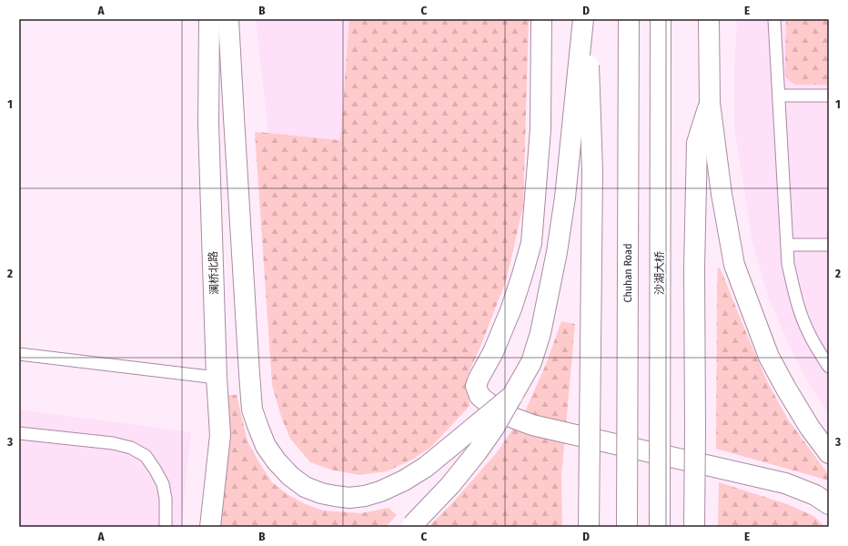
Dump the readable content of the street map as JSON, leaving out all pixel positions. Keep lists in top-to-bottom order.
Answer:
{
  "streets": {
    "main road": ["澜桥北路", "Chuhan Road", "沙湖大桥"]
  },
  "grid": {
    "columns": [
      "A",
      "B",
      "C",
      "D",
      "E"
    ],
    "rows": ["1", "2", "3"]
  }
}
